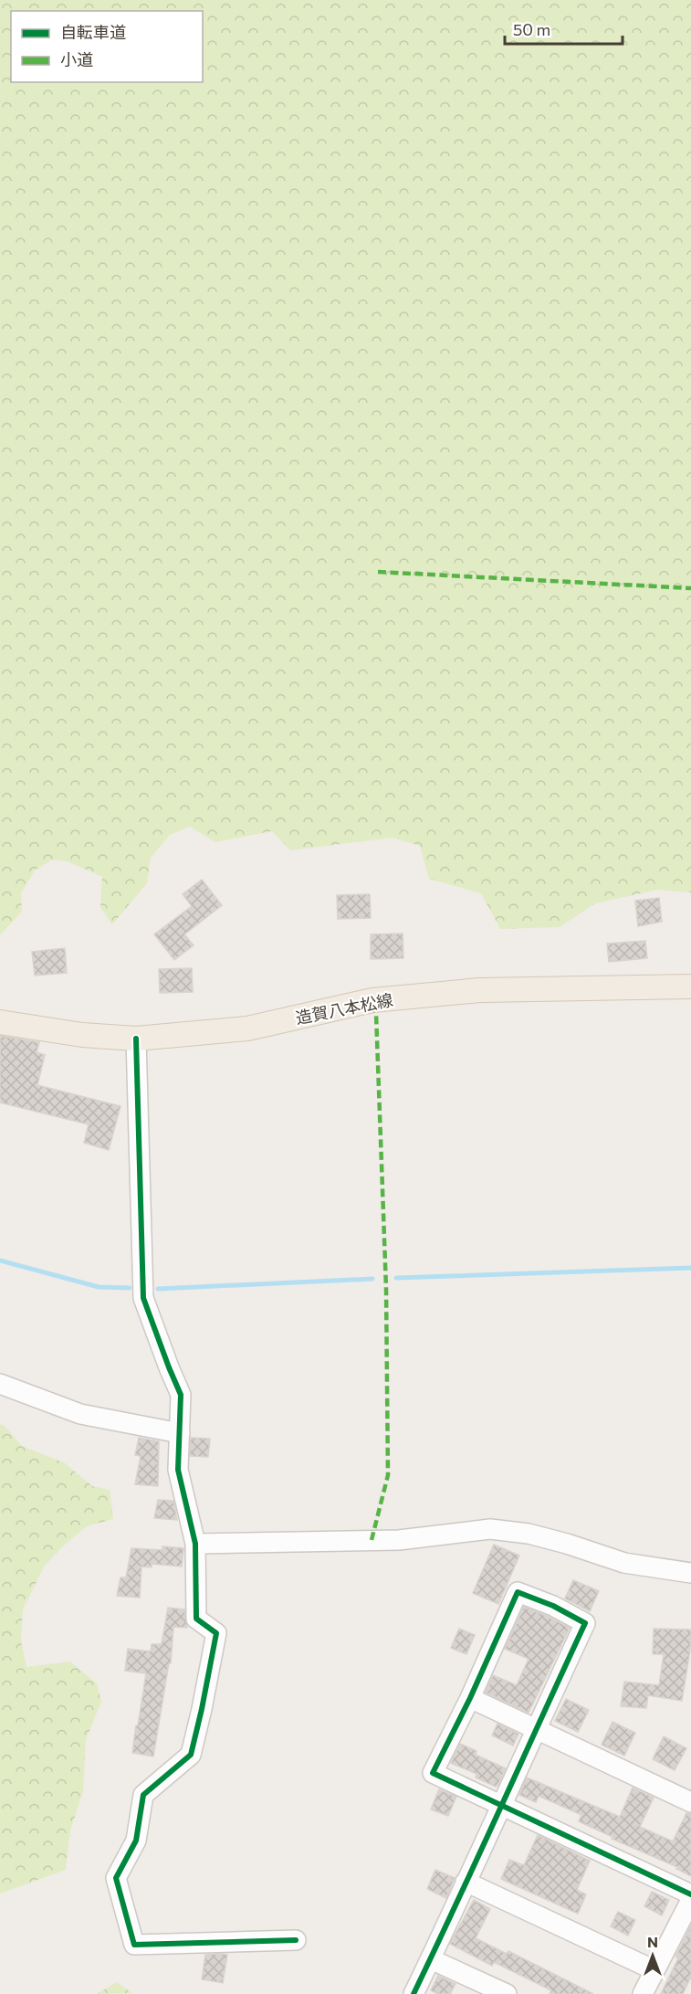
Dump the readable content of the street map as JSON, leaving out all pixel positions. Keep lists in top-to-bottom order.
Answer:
{
  "streets": {
    "main road": ["造賀八本松線"]
  },
  "legend": ["自転車道", "小道"],
  "scale_bar": "50 m",
  "north": "top"
}
